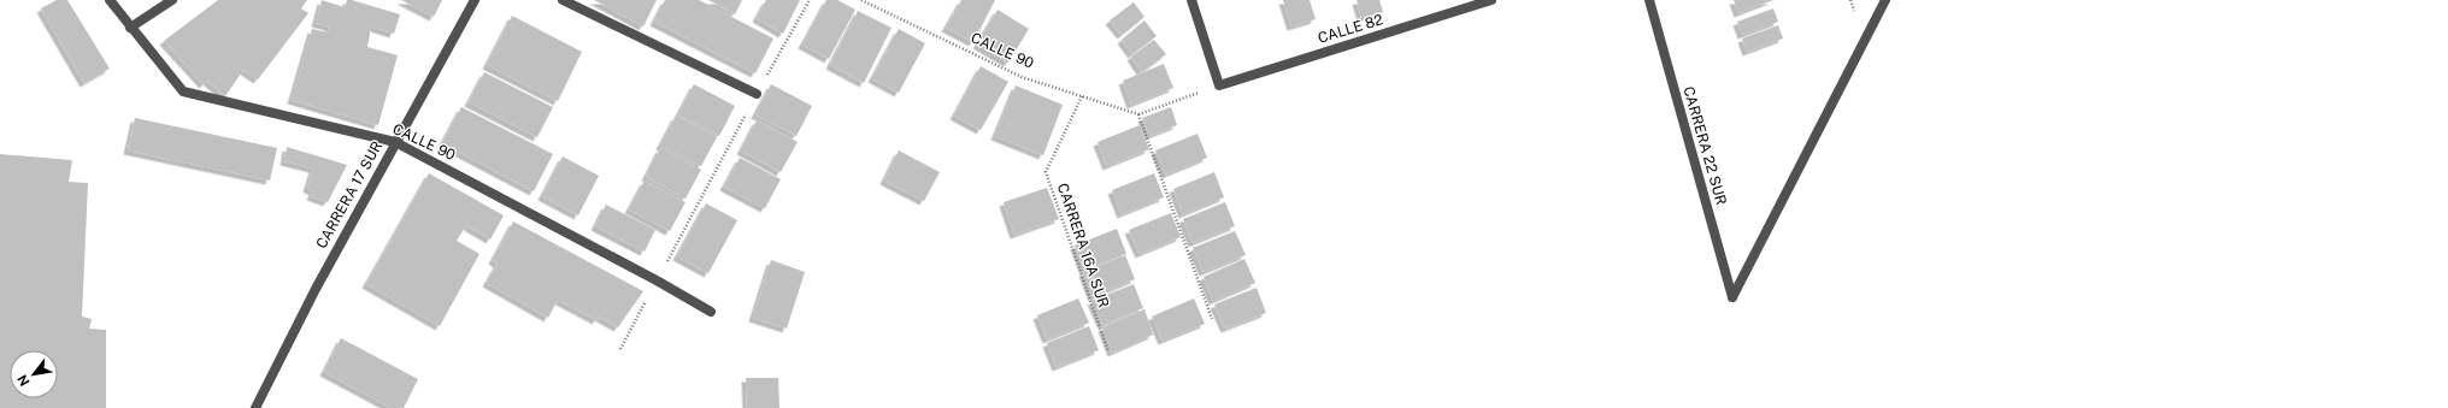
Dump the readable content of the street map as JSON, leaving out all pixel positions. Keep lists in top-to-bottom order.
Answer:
{
  "streets": {
    "street": [
      "CALLE 82",
      "CALLE 90",
      "CARRERA 22 SUR",
      "CARRERA 17 SUR"
    ],
    "path": ["CARRERA 16A SUR"]
  },
  "crossings": [
    ["CALLE 90", "CARRERA 17 SUR"],
    ["CALLE 90", "CARRERA 16A SUR"]
  ],
  "north": "bottom left"
}
